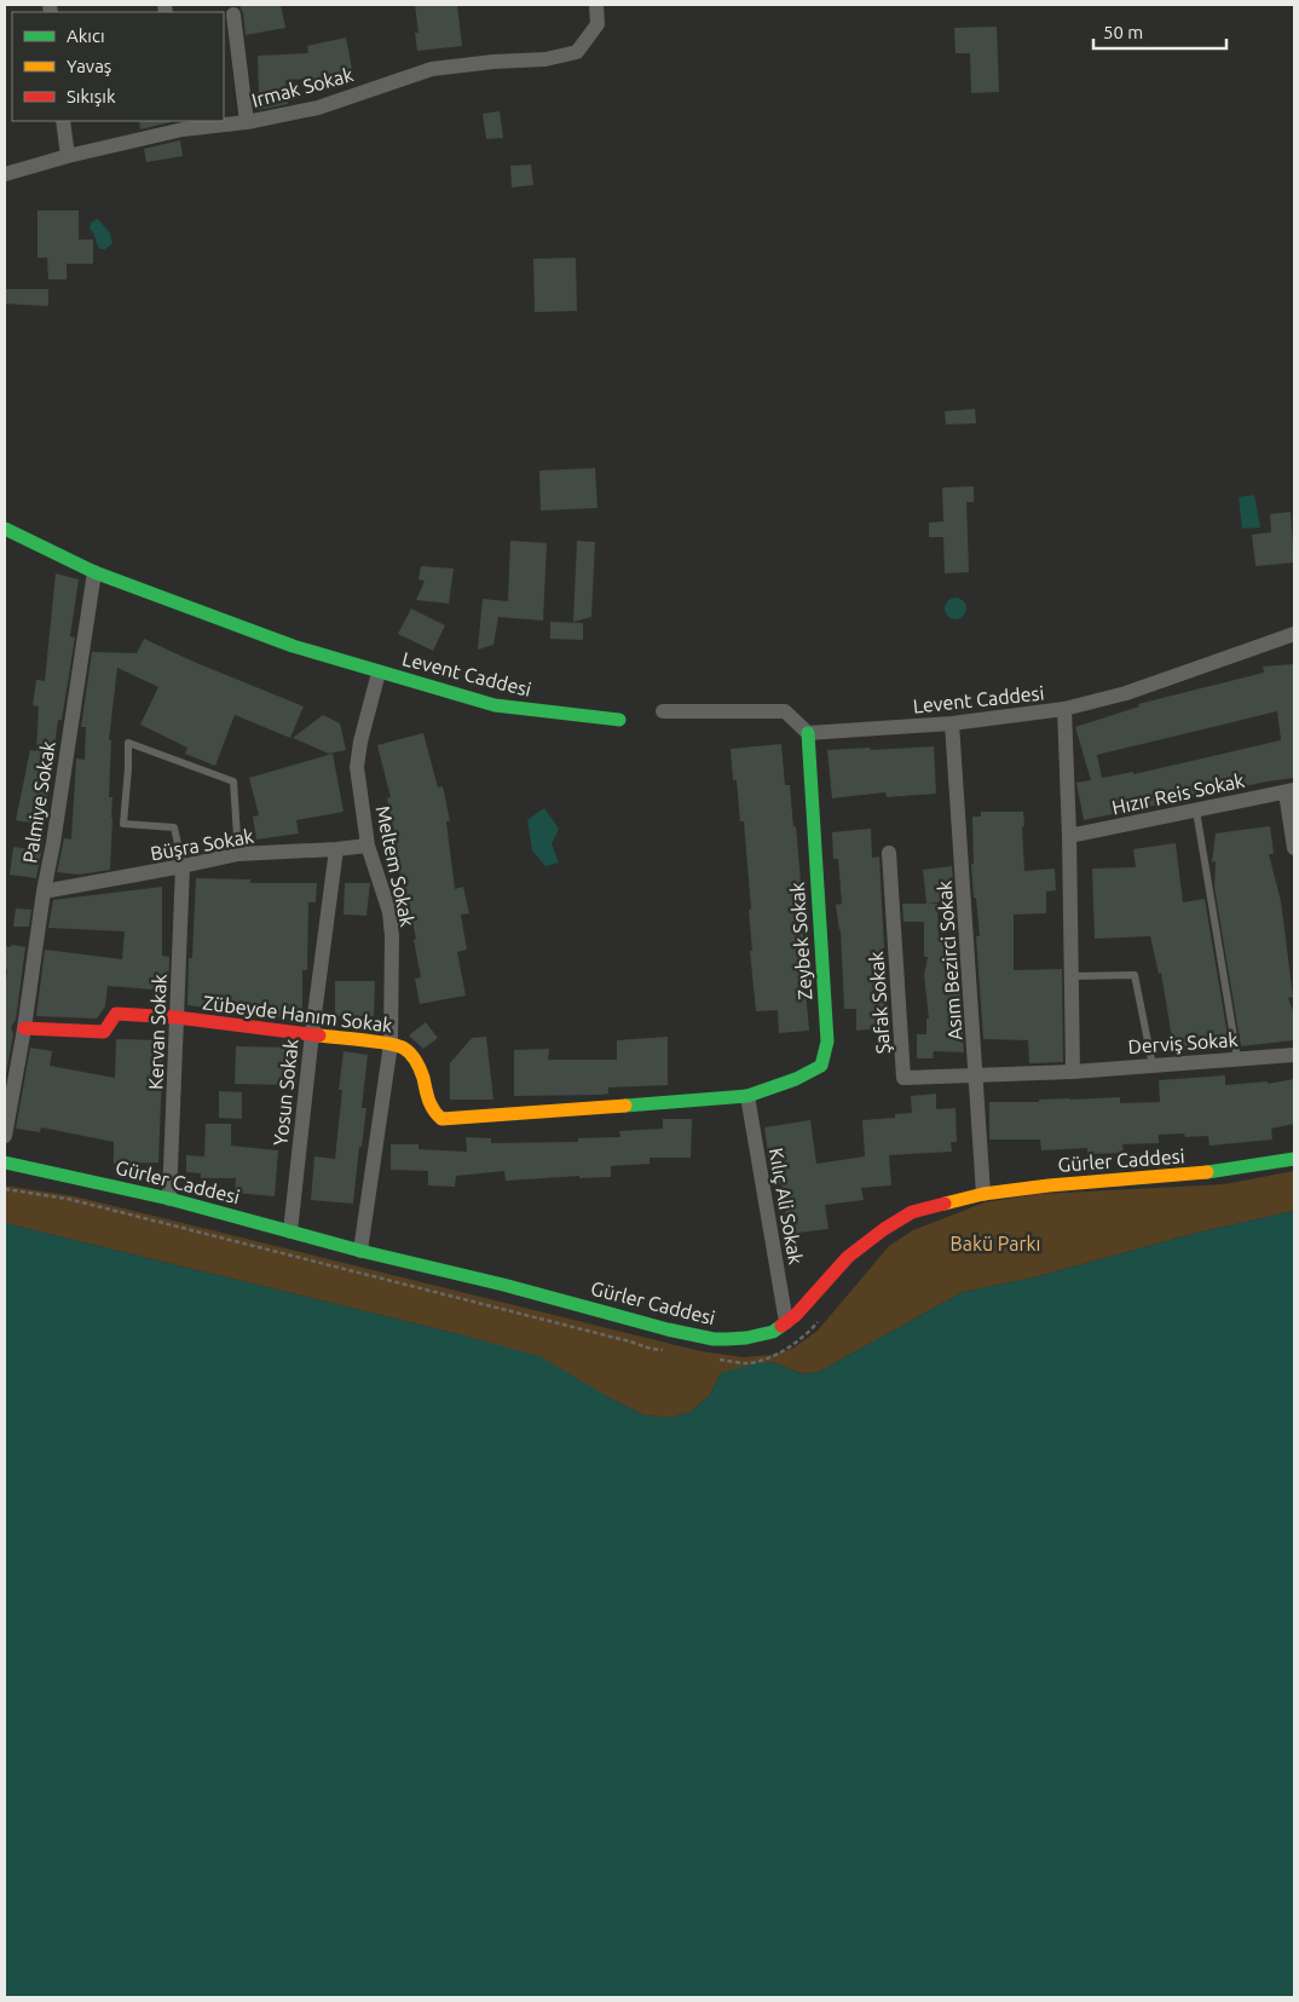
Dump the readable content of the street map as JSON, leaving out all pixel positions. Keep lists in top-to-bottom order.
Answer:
{
  "streets": {
    "street": [
      "Irmak Sokak",
      "Levent Caddesi",
      "Hızır Reis Sokak",
      "Palmiye Sokak",
      "Büşra Sokak",
      "Meltem Sokak",
      "Zeybek Sokak",
      "Asım Bezirci Sokak",
      "Şafak Sokak",
      "Zübeyde Hanım Sokak",
      "Kervan Sokak",
      "Derviş Sokak",
      "Yosun Sokak",
      "Gürler Caddesi",
      "Kılıç Ali Sokak"
    ]
  },
  "crossings": [
    ["Levent Caddesi", "Palmiye Sokak"],
    ["Levent Caddesi", "Meltem Sokak"],
    ["Levent Caddesi", "Zeybek Sokak"],
    ["Levent Caddesi", "Asım Bezirci Sokak"],
    ["Palmiye Sokak", "Büşra Sokak"],
    ["Palmiye Sokak", "Zübeyde Hanım Sokak"],
    ["Büşra Sokak", "Meltem Sokak"],
    ["Büşra Sokak", "Kervan Sokak"],
    ["Büşra Sokak", "Yosun Sokak"],
    ["Meltem Sokak", "Zübeyde Hanım Sokak"],
    ["Meltem Sokak", "Gürler Caddesi"],
    ["Zeybek Sokak", "Zübeyde Hanım Sokak"],
    ["Zeybek Sokak", "Kılıç Ali Sokak"],
    ["Asım Bezirci Sokak", "Şafak Sokak"],
    ["Asım Bezirci Sokak", "Derviş Sokak"],
    ["Asım Bezirci Sokak", "Gürler Caddesi"],
    ["Şafak Sokak", "Derviş Sokak"],
    ["Zübeyde Hanım Sokak", "Kervan Sokak"],
    ["Zübeyde Hanım Sokak", "Yosun Sokak"],
    ["Zübeyde Hanım Sokak", "Kılıç Ali Sokak"],
    ["Kervan Sokak", "Gürler Caddesi"],
    ["Yosun Sokak", "Gürler Caddesi"],
    ["Gürler Caddesi", "Kılıç Ali Sokak"]
  ],
  "parks": ["Bakü Parkı"],
  "legend": ["Akıcı", "Yavaş", "Sıkışık"],
  "scale_bar": "50 m"
}
